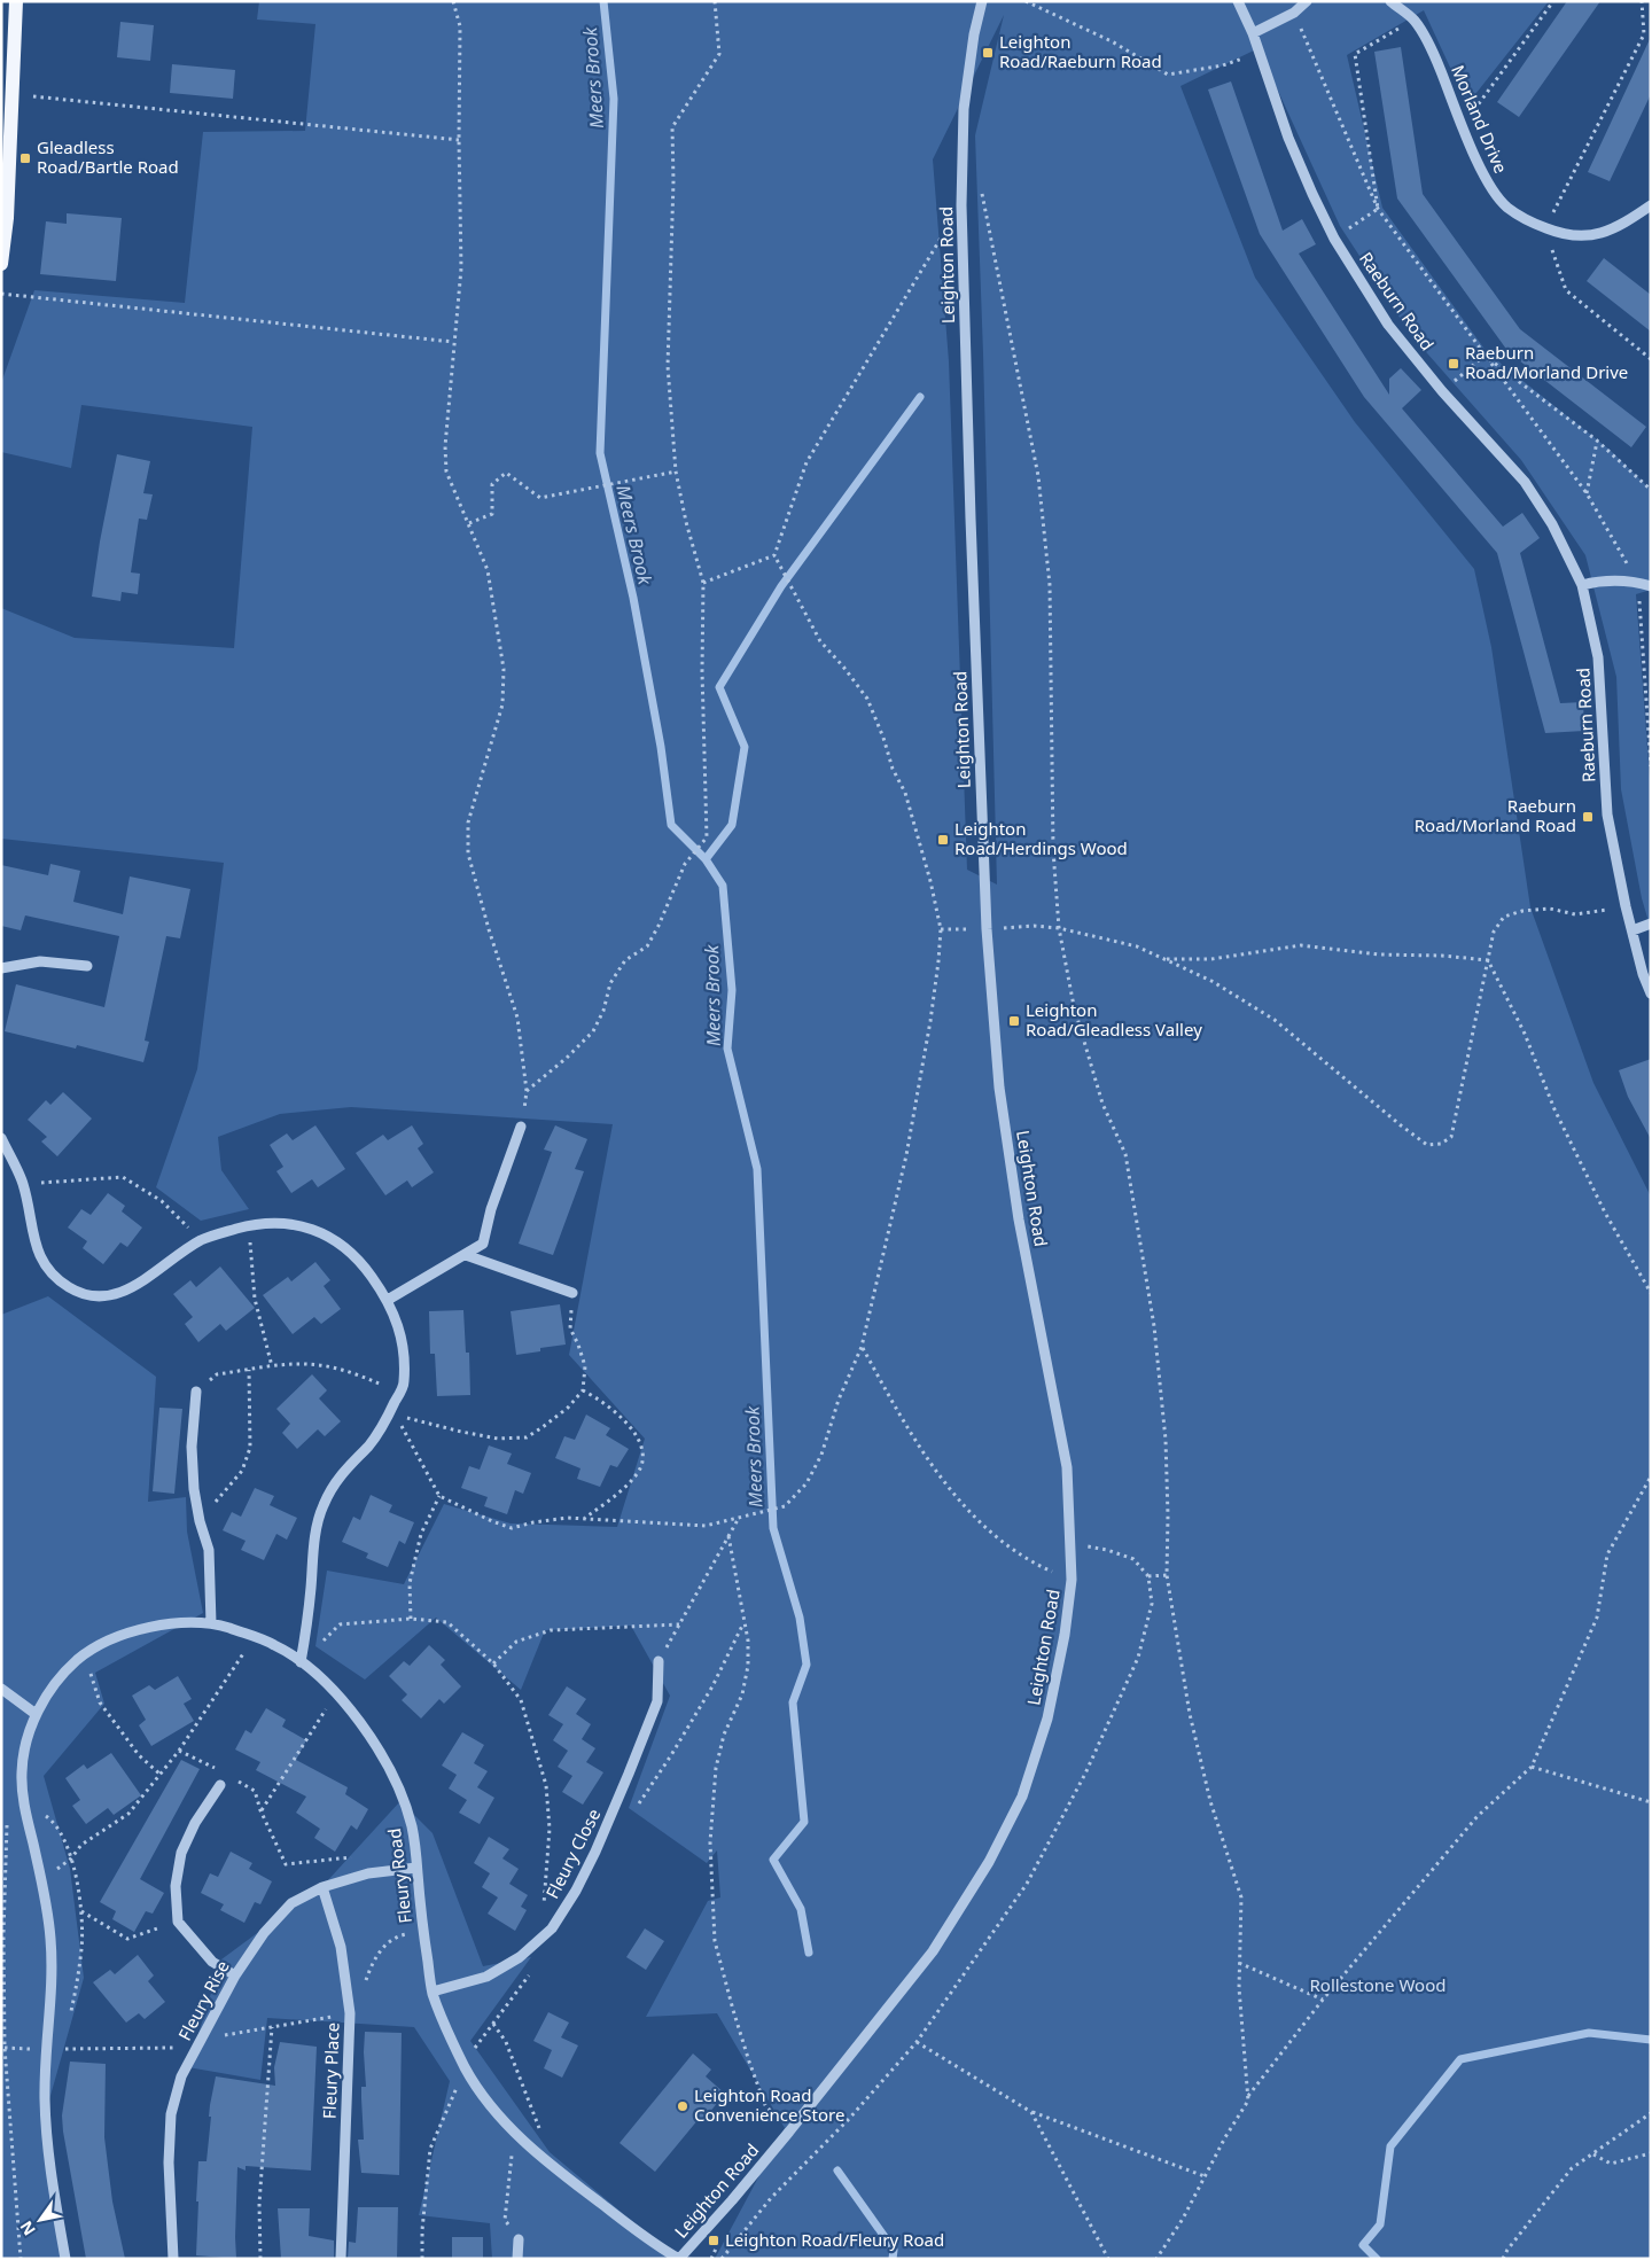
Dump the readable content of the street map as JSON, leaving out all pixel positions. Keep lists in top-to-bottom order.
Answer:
{
  "streets": {
    "street": [
      "Morland Drive",
      "Leighton Road",
      "Raeburn Road",
      "Fleury Close",
      "Fleury Road",
      "Fleury Rise",
      "Fleury Place"
    ]
  },
  "crossings": [
    ["Leighton Road", "Fleury Road"],
    ["Fleury Close", "Fleury Road"],
    ["Fleury Road", "Fleury Rise"],
    ["Fleury Rise", "Fleury Place"]
  ],
  "water": ["Meers Brook"],
  "parks": ["Rollestone Wood"],
  "places": {
    "transit": [
      "Leighton Road/Raeburn Road",
      "Gleadless Road/Bartle Road",
      "Raeburn Road/Morland Drive",
      "Raeburn Road/Morland Road",
      "Leighton Road/Herdings Wood",
      "Leighton Road/Gleadless Valley",
      "Leighton Road/Fleury Road"
    ],
    "other": ["Leighton Road Convenience Store"]
  },
  "north": "bottom left"
}
